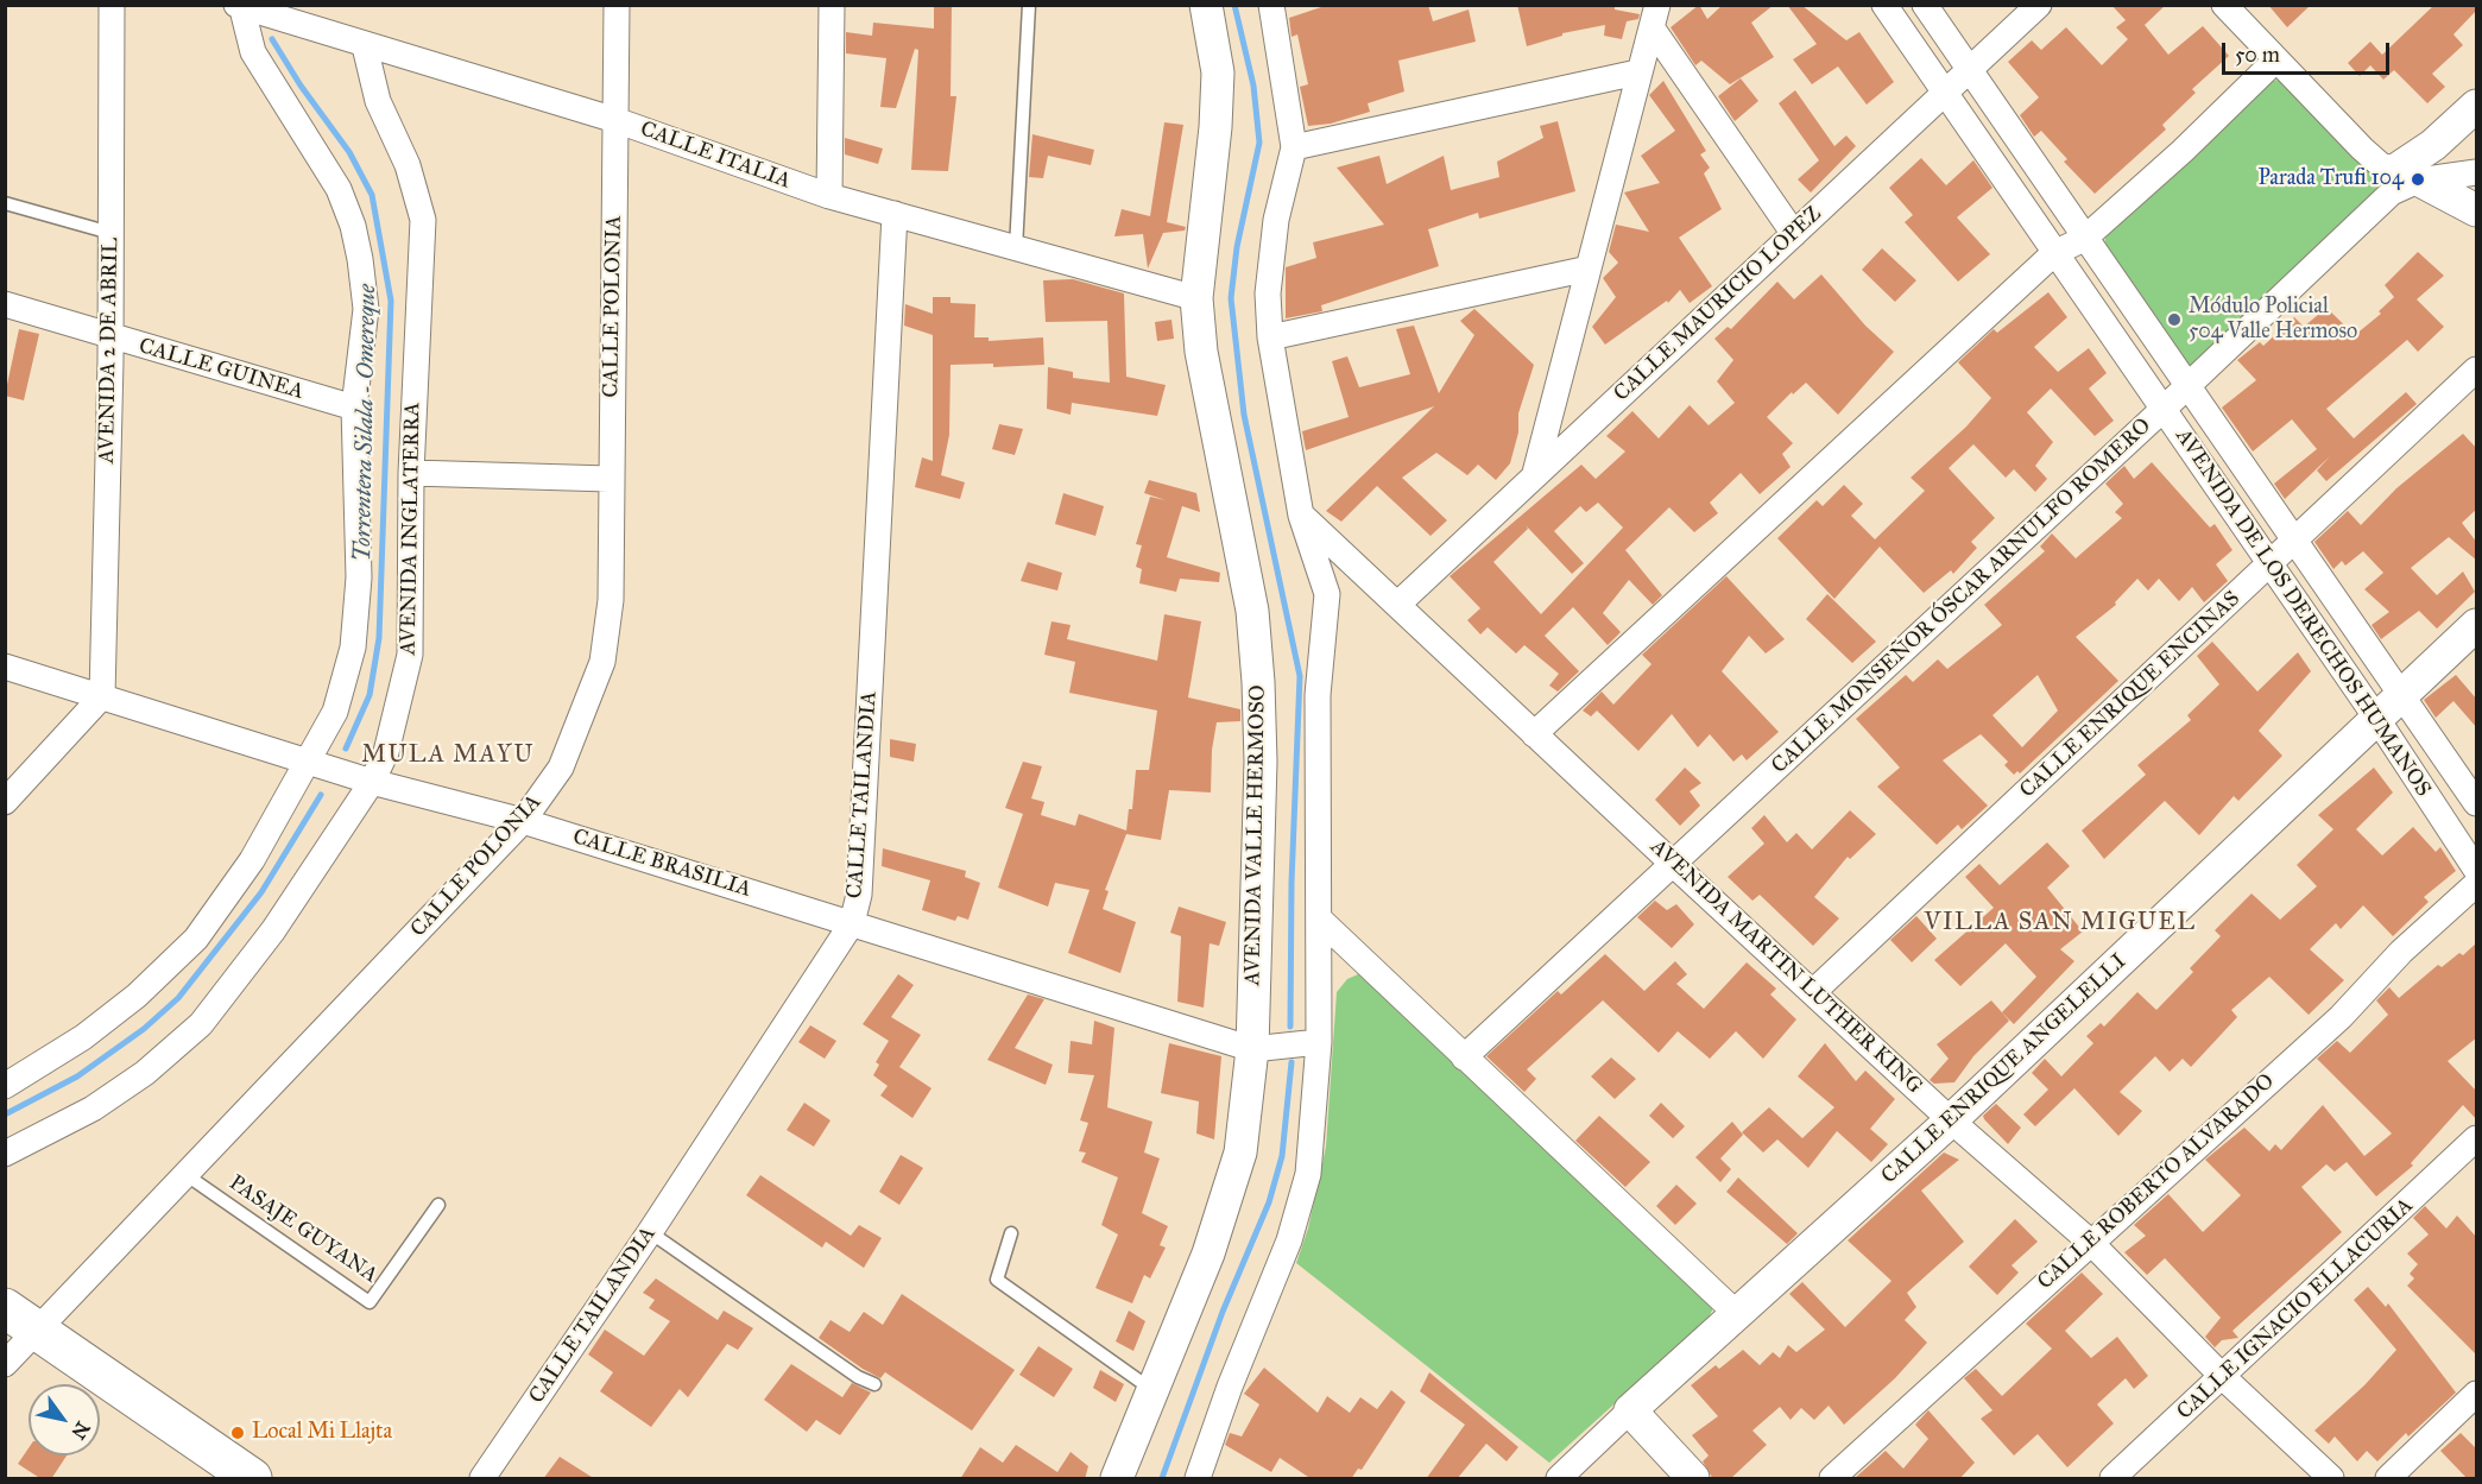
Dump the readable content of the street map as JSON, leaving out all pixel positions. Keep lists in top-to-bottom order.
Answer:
{
  "streets": {
    "street": [
      "CALLE ITALIA",
      "CALLE MAURICIO LOPEZ",
      "CALLE POLONIA",
      "AVENIDA 2 DE ABRIL",
      "CALLE GUINEA",
      "AVENIDA INGLATERRA",
      "CALLE MONSEÑOR ÓSCAR ARNULFO ROMERO",
      "AVENIDA DE LOS DERECHOS HUMANOS",
      "CALLE ENRIQUE ENCINAS",
      "CALLE TAILANDIA",
      "AVENIDA VALLE HERMOSO",
      "CALLE BRASILIA",
      "AVENIDA MARTIN LUTHER KING",
      "CALLE ENRIQUE ANGELELLI",
      "CALLE ROBERTO ALVARADO",
      "CALLE IGNACIO ELLACURIA"
    ],
    "lane": ["PASAJE GUYANA"]
  },
  "crossings": [
    ["CALLE ITALIA", "CALLE POLONIA"],
    ["CALLE ITALIA", "AVENIDA INGLATERRA"],
    ["CALLE ITALIA", "CALLE TAILANDIA"],
    ["CALLE ITALIA", "AVENIDA VALLE HERMOSO"],
    ["CALLE MAURICIO LOPEZ", "AVENIDA DE LOS DERECHOS HUMANOS"],
    ["CALLE MAURICIO LOPEZ", "AVENIDA MARTIN LUTHER KING"],
    ["CALLE POLONIA", "CALLE BRASILIA"],
    ["CALLE POLONIA", "PASAJE GUYANA"],
    ["AVENIDA 2 DE ABRIL", "CALLE GUINEA"],
    ["AVENIDA 2 DE ABRIL", "CALLE BRASILIA"],
    ["AVENIDA INGLATERRA", "CALLE BRASILIA"],
    ["CALLE MONSEÑOR ÓSCAR ARNULFO ROMERO", "AVENIDA DE LOS DERECHOS HUMANOS"],
    ["CALLE MONSEÑOR ÓSCAR ARNULFO ROMERO", "AVENIDA MARTIN LUTHER KING"],
    ["AVENIDA DE LOS DERECHOS HUMANOS", "CALLE ENRIQUE ENCINAS"],
    ["AVENIDA DE LOS DERECHOS HUMANOS", "CALLE ENRIQUE ANGELELLI"],
    ["CALLE ENRIQUE ENCINAS", "AVENIDA MARTIN LUTHER KING"],
    ["CALLE TAILANDIA", "CALLE BRASILIA"],
    ["AVENIDA VALLE HERMOSO", "CALLE BRASILIA"],
    ["AVENIDA MARTIN LUTHER KING", "CALLE ENRIQUE ANGELELLI"],
    ["AVENIDA MARTIN LUTHER KING", "CALLE ROBERTO ALVARADO"],
    ["AVENIDA MARTIN LUTHER KING", "CALLE IGNACIO ELLACURIA"]
  ],
  "districts": ["MULA MAYU", "VILLA SAN MIGUEL"],
  "water": ["Torrentera Silala - Omereque"],
  "places": ["Parada Trufi 104", "Módulo Policial 504 Valle Hermoso", "Local Mi Llajta"],
  "scale_bar": "50 m",
  "north": "bottom right"
}
